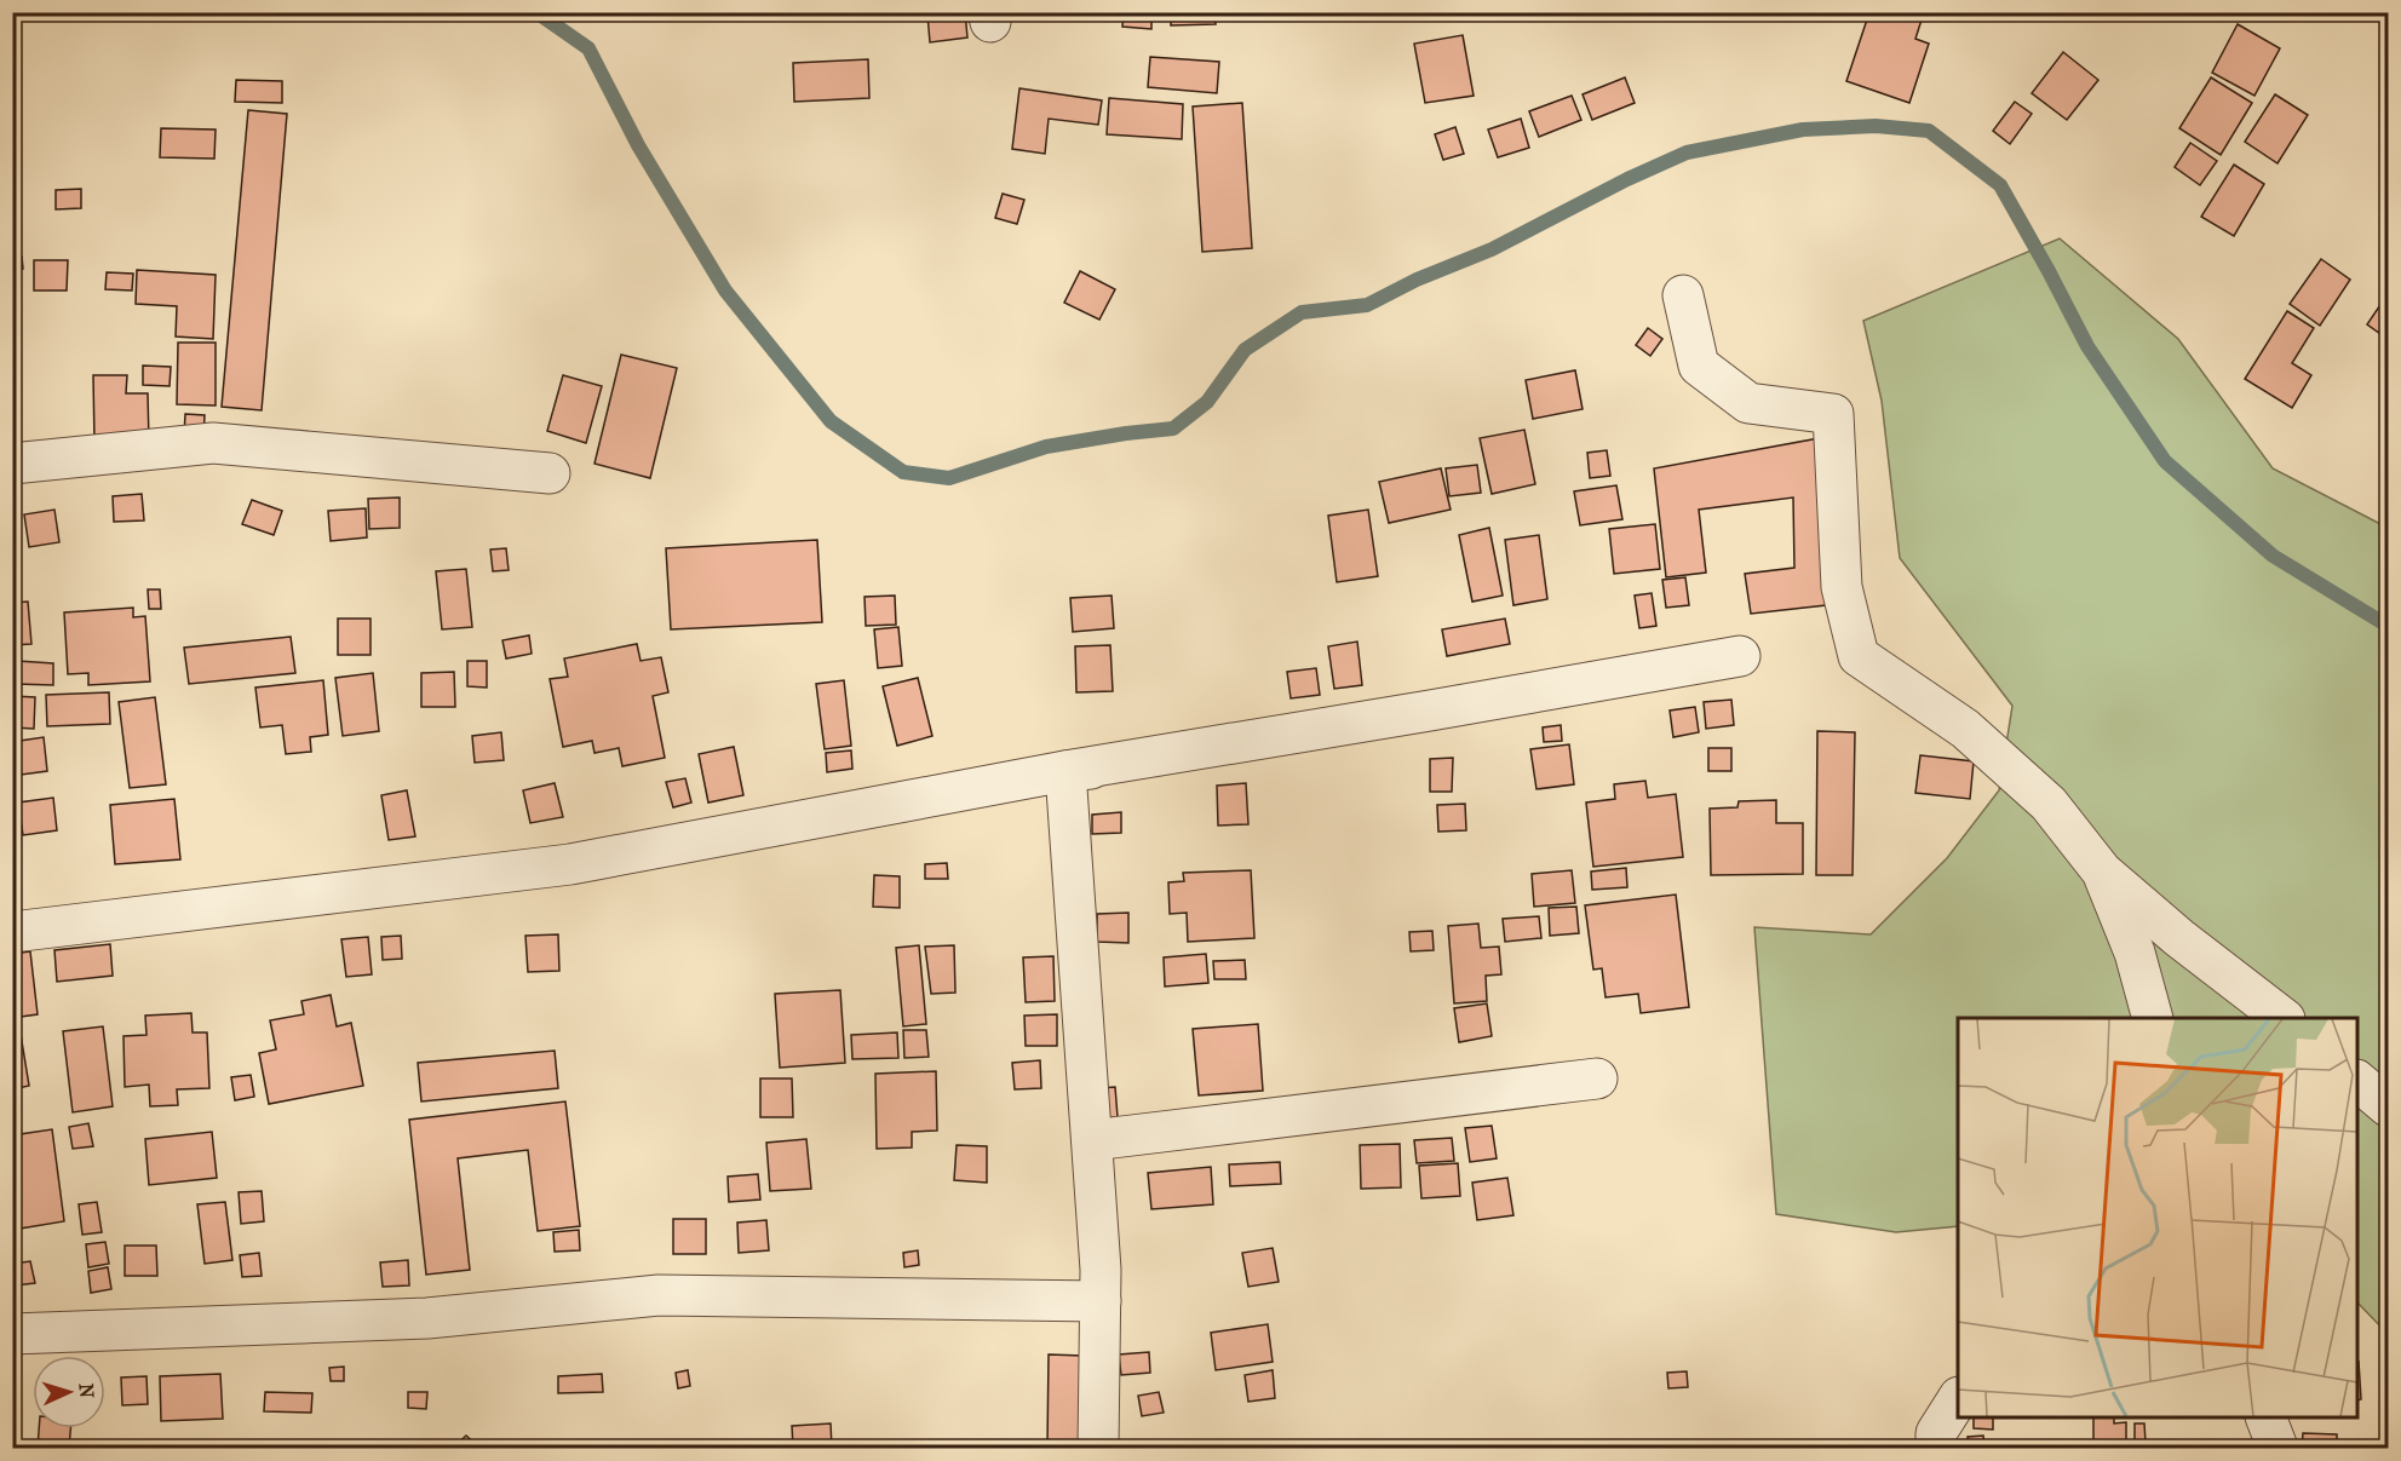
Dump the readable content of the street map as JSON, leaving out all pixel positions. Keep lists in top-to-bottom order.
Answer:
{
  "north": "right"
}
